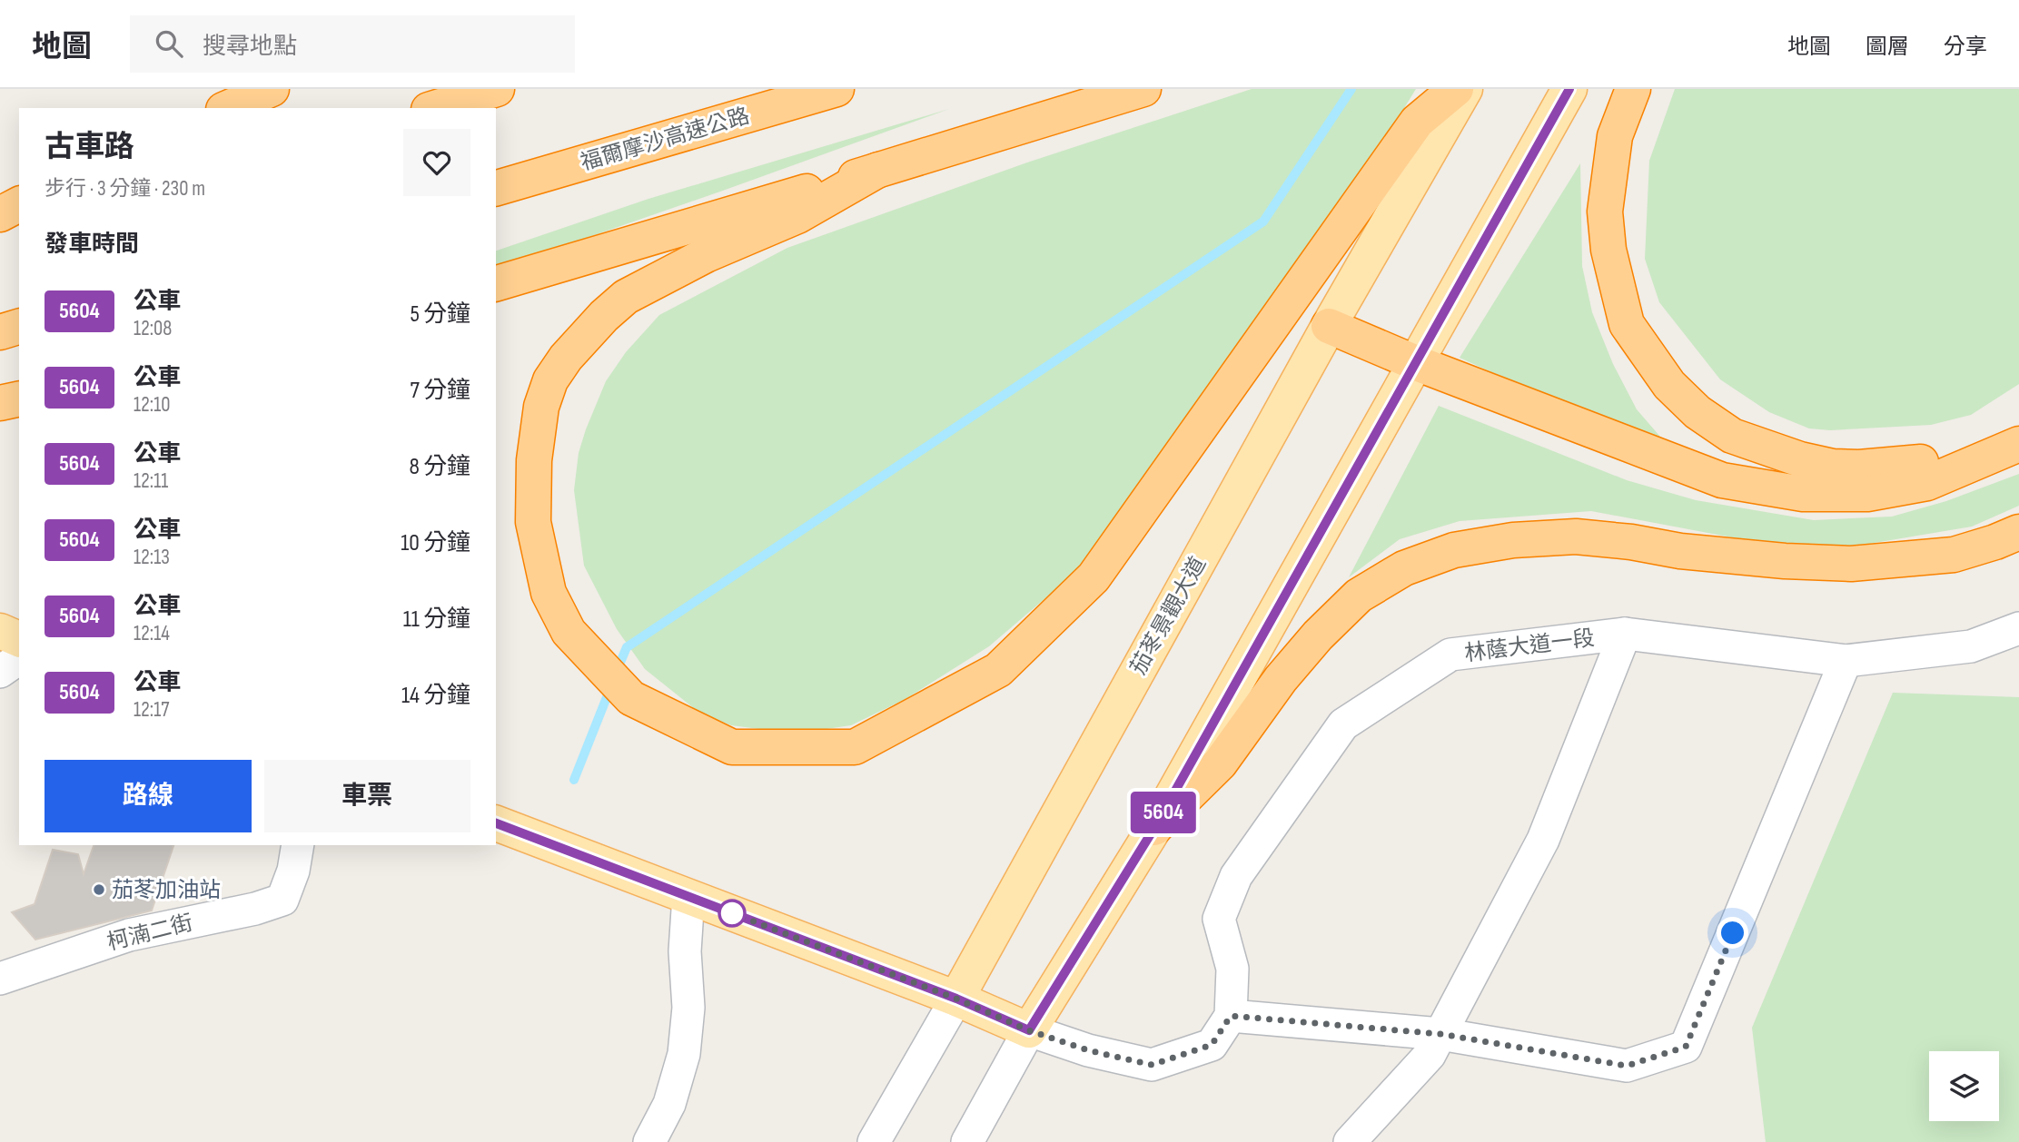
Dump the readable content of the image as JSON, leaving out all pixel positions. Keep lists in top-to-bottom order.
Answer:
{
  "streets": {
    "highway": ["福爾摩沙高速公路"],
    "main road": ["茄苳景觀大道"],
    "street": ["林蔭大道一段", "柯湳二街"]
  },
  "places": ["茄苳加油站"],
  "lines": ["bus line 5604"],
  "page": {
    "header": "地圖",
    "search": "搜尋地點",
    "nav": ["地圖", "圖層", "分享"],
    "on_map": "5604",
    "heading": [
      ["古車路", "步行 · 3 分鐘 · 230 m"],
      "發車時間"
    ],
    "list": [
      {
        "mark": "5604",
        "name": "公車",
        "note": "12:08",
        "value": "5 分鐘"
      },
      {
        "mark": "5604",
        "name": "公車",
        "note": "12:10",
        "value": "7 分鐘"
      },
      {
        "mark": "5604",
        "name": "公車",
        "note": "12:11",
        "value": "8 分鐘"
      },
      {
        "mark": "5604",
        "name": "公車",
        "note": "12:13",
        "value": "10 分鐘"
      },
      {
        "mark": "5604",
        "name": "公車",
        "note": "12:14",
        "value": "11 分鐘"
      },
      {
        "mark": "5604",
        "name": "公車",
        "note": "12:17",
        "value": "14 分鐘"
      }
    ],
    "buttons": ["路線", "車票"]
  }
}
